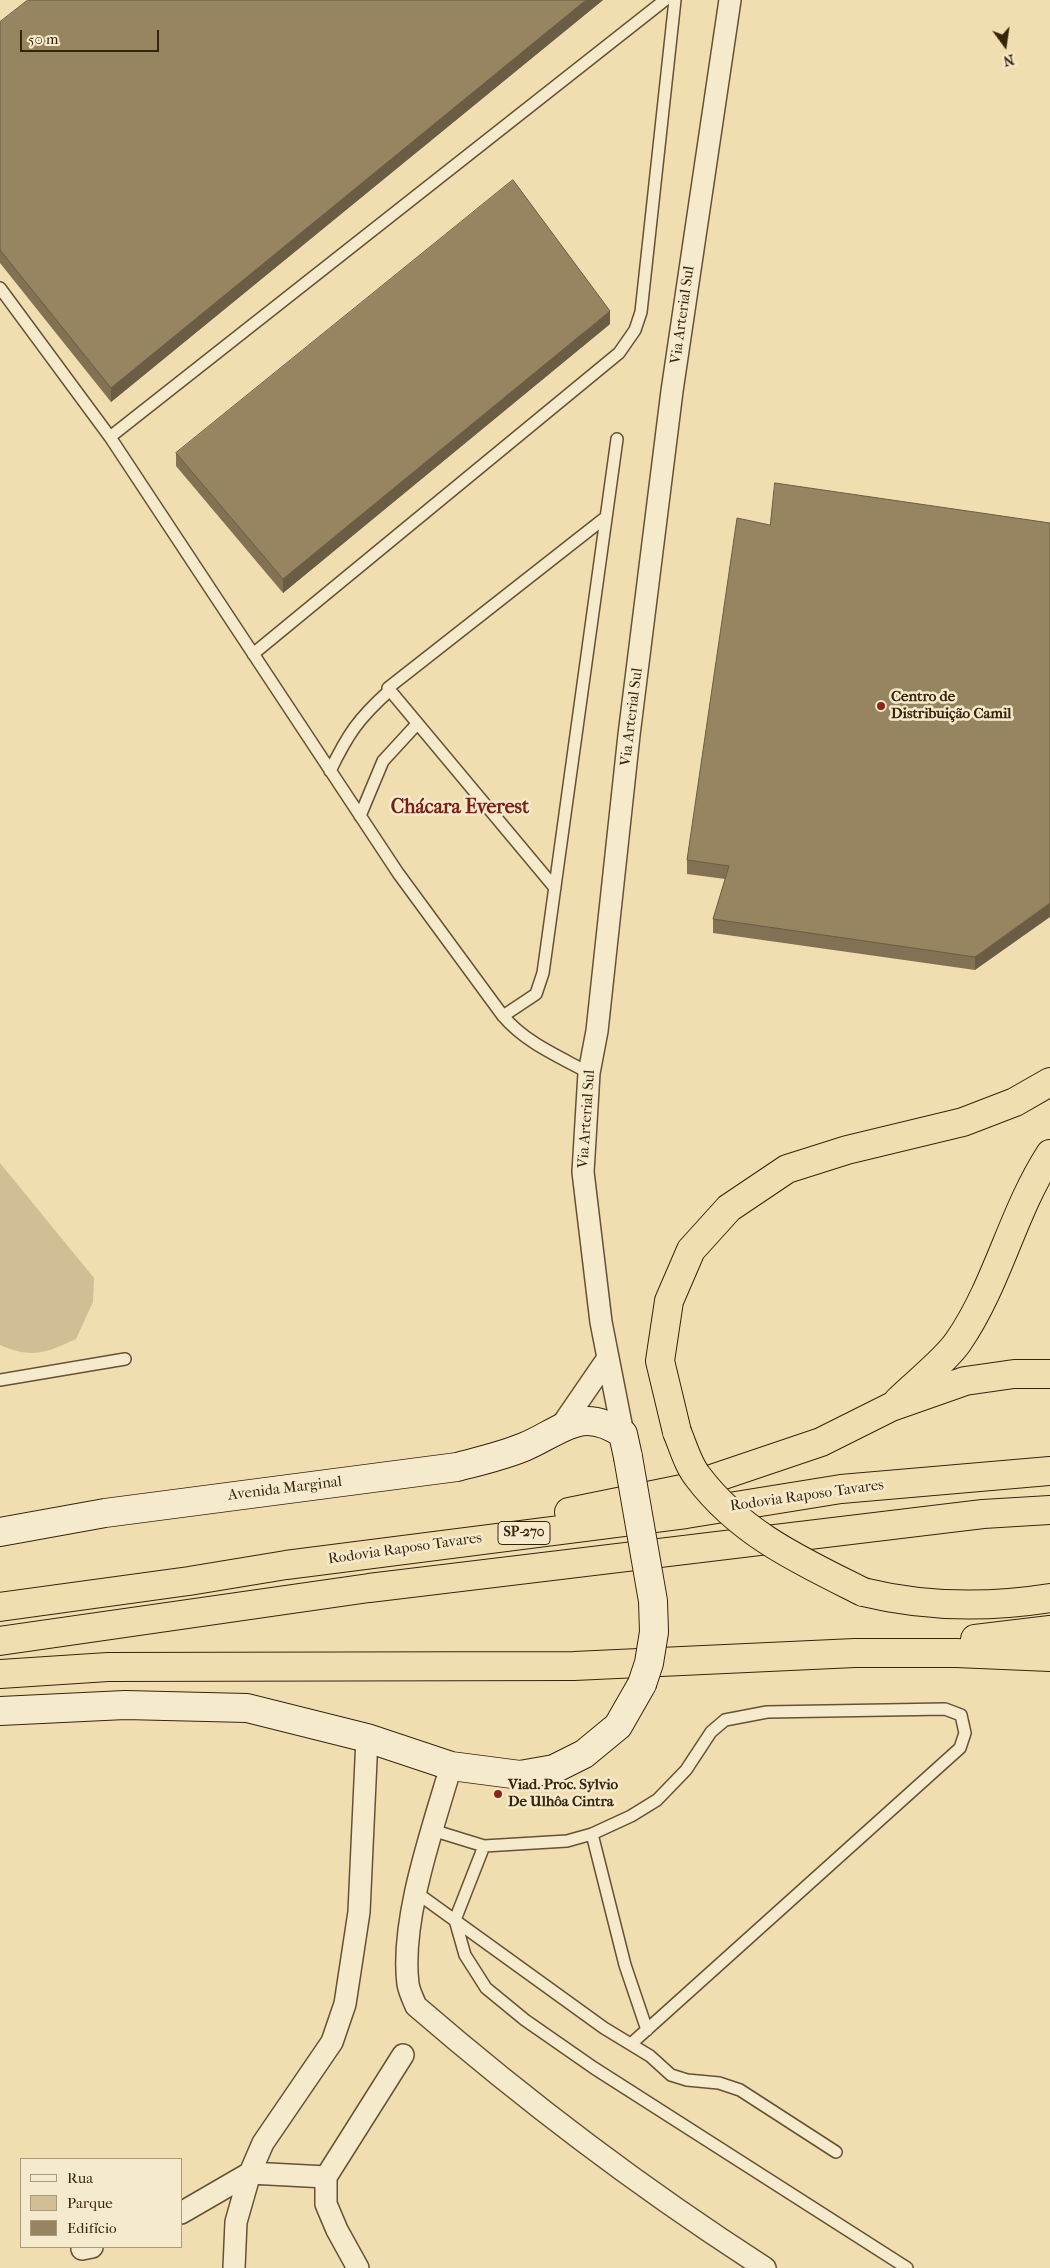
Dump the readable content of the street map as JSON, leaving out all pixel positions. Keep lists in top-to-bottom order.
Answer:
{
  "streets": {
    "highway": ["Rodovia Raposo Tavares", "SP-270"],
    "main road": ["Avenida Marginal"],
    "street": ["Via Arterial Sul"]
  },
  "crossings": [
    ["Via Arterial Sul", "Avenida Marginal"]
  ],
  "districts": ["Chácara Everest"],
  "places": ["Centro de Distribuição Camil", "Viad. Proc. Sylvio De Ulhôa Cintra"],
  "legend": ["Rua", "Parque", "Edifício"],
  "scale_bar": "50 m",
  "north": "bottom"
}
